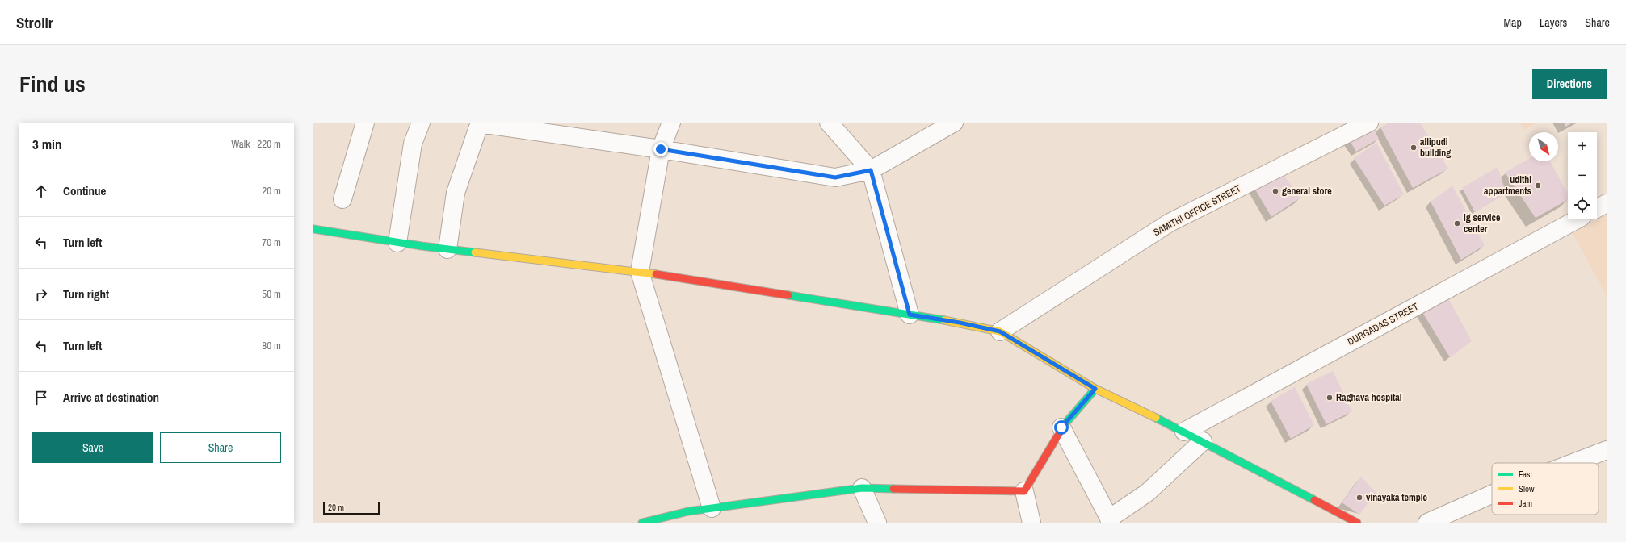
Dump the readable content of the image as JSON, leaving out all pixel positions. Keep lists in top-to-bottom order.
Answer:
{
  "streets": {
    "street": ["SAMITHI OFFICE STREET", "DURGADAS STREET"]
  },
  "places": [
    "allipudi building",
    "udithi appartments",
    "general store",
    "lg service center",
    "Raghava hospital",
    "vinayaka temple"
  ],
  "legend": ["Fast", "Slow", "Jam"],
  "scale_bar": "20 m",
  "north": "bottom right",
  "page": {
    "header": "Strollr",
    "nav": ["Map", "Layers", "Share"],
    "title": "Find us",
    "buttons": [
      "Directions",
      ["Save", "Share"]
    ],
    "heading": ["3 min", "Walk · 220 m"],
    "map_buttons": ["+", "−"],
    "list": [
      ["Continue", "20 m"],
      ["Turn left", "70 m"],
      ["Turn right", "50 m"],
      ["Turn left", "80 m"],
      "Arrive at destination"
    ],
    "scale": "20 m"
  }
}
